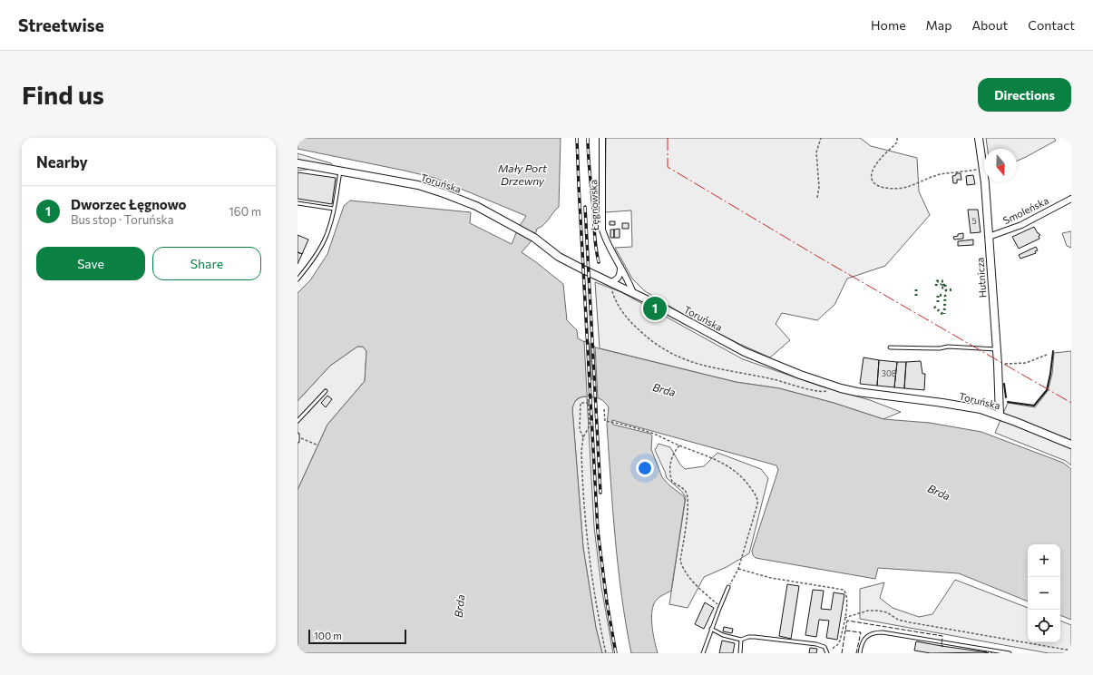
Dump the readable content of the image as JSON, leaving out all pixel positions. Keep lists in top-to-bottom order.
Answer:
{
  "streets": {
    "street": [
      "Toruńska",
      "Łęgnowska",
      "Smoleńska",
      "Hutnicza"
    ]
  },
  "crossings": [
    ["Toruńska", "Łęgnowska"],
    ["Toruńska", "Hutnicza"],
    ["Smoleńska", "Hutnicza"]
  ],
  "water": ["Mały Port Drzewny", "Brda"],
  "house_numbers": ["5", "308"],
  "scale_bar": "100 m",
  "north": "bottom",
  "page": {
    "header": "Streetwise",
    "nav": [
      "Home",
      "Map",
      "About",
      "Contact"
    ],
    "buttons": [
      "Directions",
      ["Save", "Share"]
    ],
    "title": "Find us",
    "heading": "Nearby",
    "list": [
      {
        "mark": "1",
        "name": "Dworzec Łęgnowo",
        "note": "Bus stop · Toruńska",
        "value": "160 m"
      }
    ],
    "pins": "1",
    "map_buttons": ["+", "−"],
    "scale": "100 m"
  }
}
